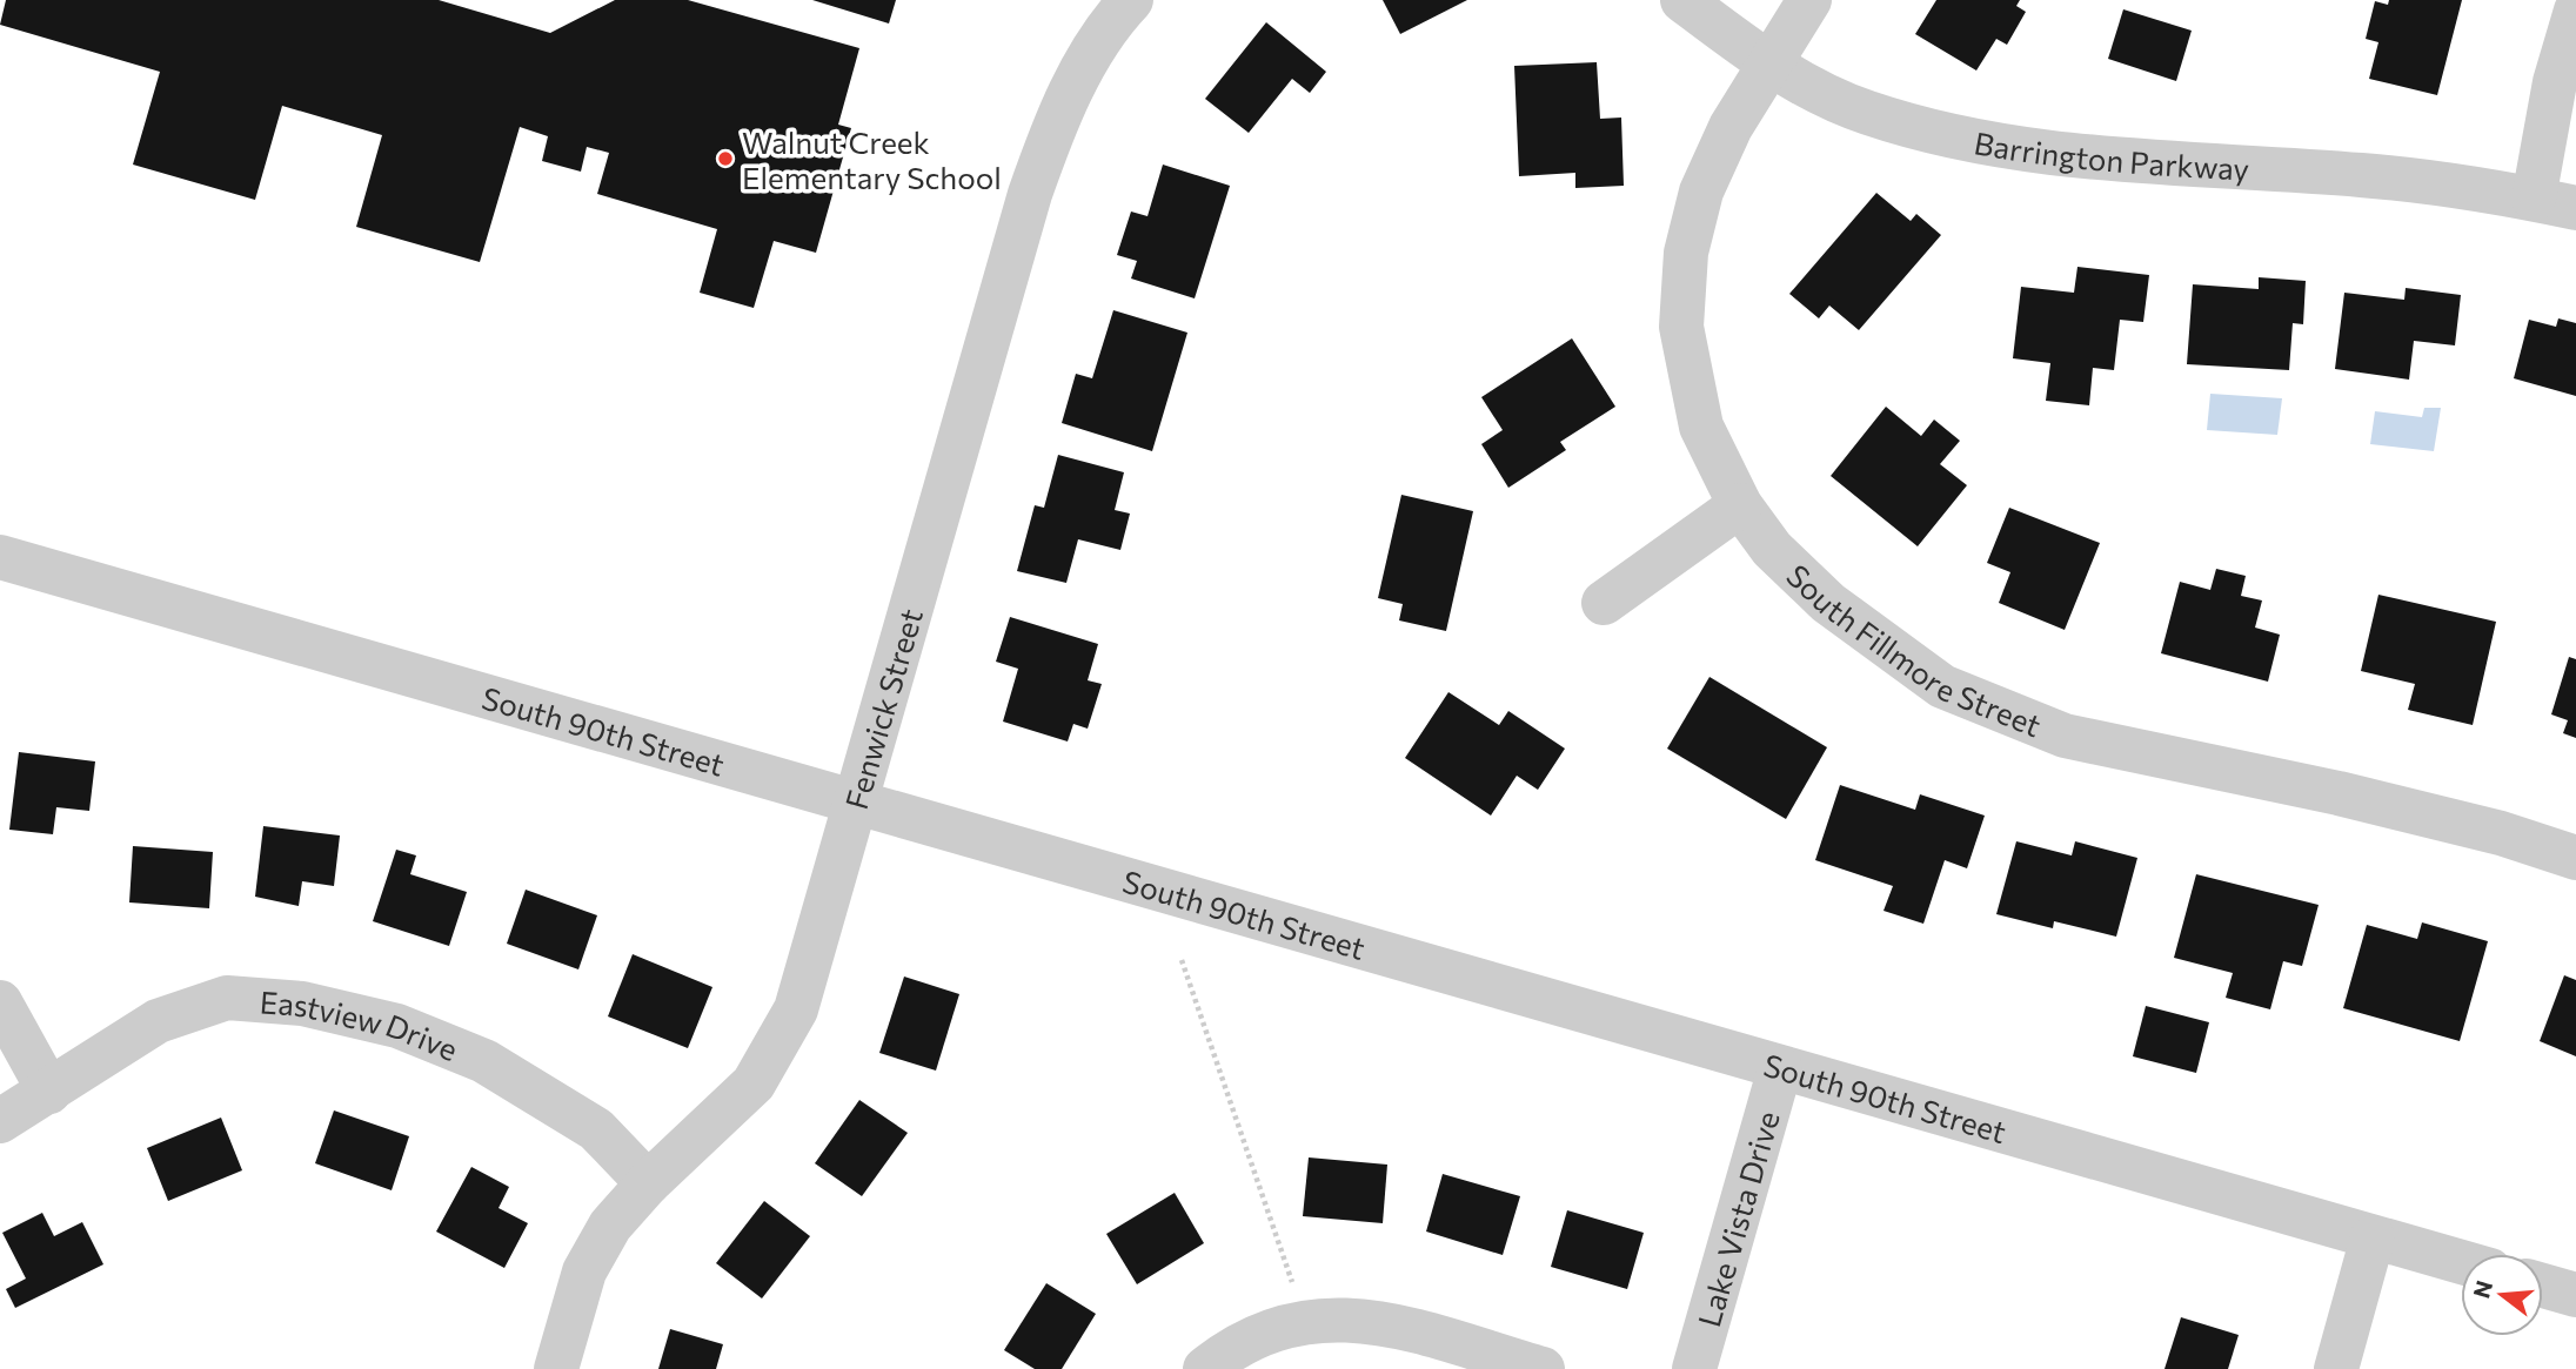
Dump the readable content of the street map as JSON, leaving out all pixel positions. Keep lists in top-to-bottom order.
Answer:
{
  "streets": {
    "street": [
      "Barrington Parkway",
      "South Fillmore Street",
      "Fenwick Street",
      "South 90th Street",
      "Eastview Drive",
      "Lake Vista Drive"
    ]
  },
  "crossings": [
    ["Barrington Parkway", "South Fillmore Street"],
    ["Fenwick Street", "South 90th Street"],
    ["Fenwick Street", "Eastview Drive"],
    ["South 90th Street", "Lake Vista Drive"]
  ],
  "places": ["Walnut Creek Elementary School"],
  "north": "left"
}
